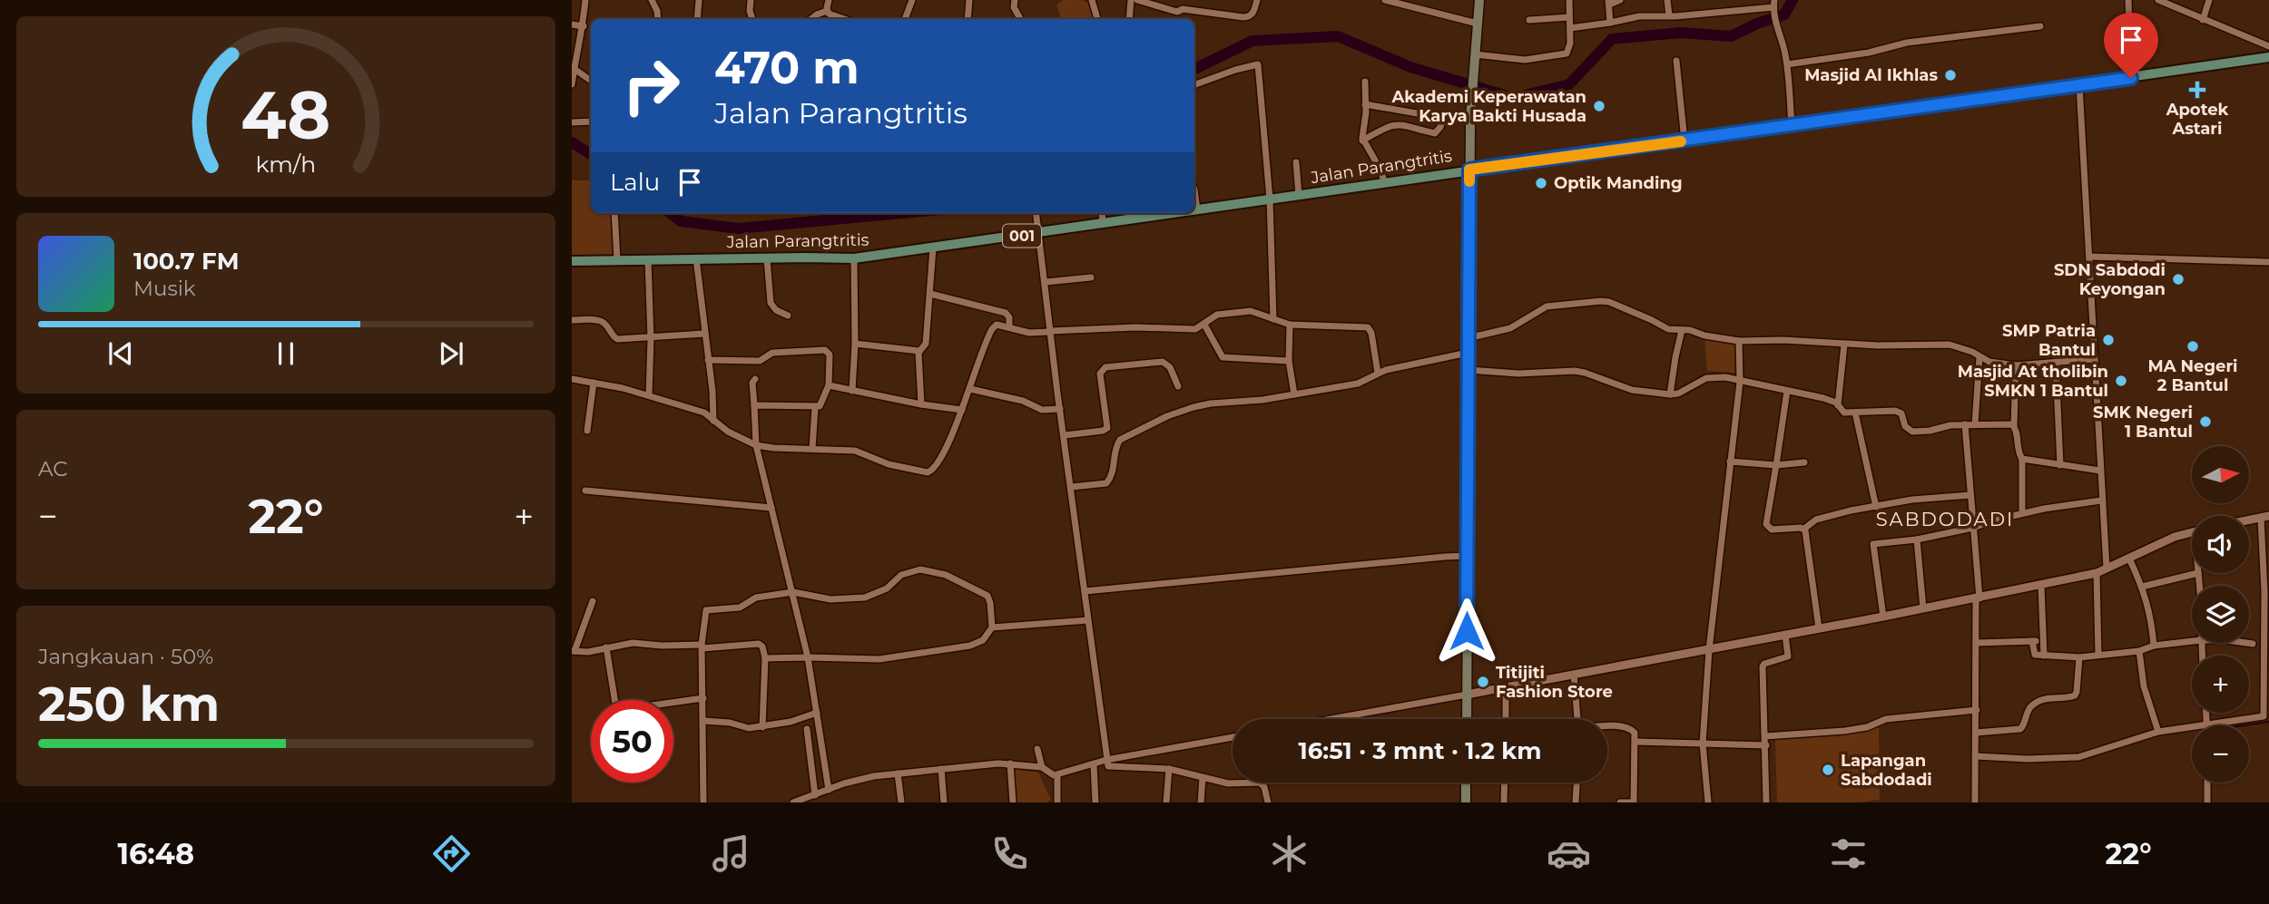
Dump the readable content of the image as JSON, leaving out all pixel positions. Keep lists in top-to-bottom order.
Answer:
{
  "streets": {
    "main road": ["Jalan Parangtritis", "001"]
  },
  "districts": ["SABDODADI"],
  "places": {
    "other": [
      "Masjid Al Ikhlas",
      "Akademi Keperawatan Karya Bakti Husada",
      "Optik Manding",
      "SDN Sabdodi Keyongan",
      "SMP Patria Bantul",
      "MA Negeri 2 Bantul",
      "Masjid At tholibin SMKN 1 Bantul",
      "SMK Negeri 1 Bantul",
      "Titijiti Fashion Store",
      "Lapangan Sabdodadi"
    ],
    "health": ["Apotek Astari"]
  },
  "north": "right",
  "page": {
    "turn": ["470 m", "Jalan Parangtritis"],
    "then": "Lalu",
    "song": ["100.7 FM", "Musik"],
    "tile": [
      "AC",
      ["Jangkauan · 50%", "250 km"]
    ],
    "map_buttons": ["+", "−"],
    "heat": ["−", "22°", "+"],
    "limit": "50",
    "trip": "16:51 · 3 mnt · 1.2 km",
    "tabs": ["16:48", "22°"],
    "gauge": ["48", "km/h"]
  }
}
